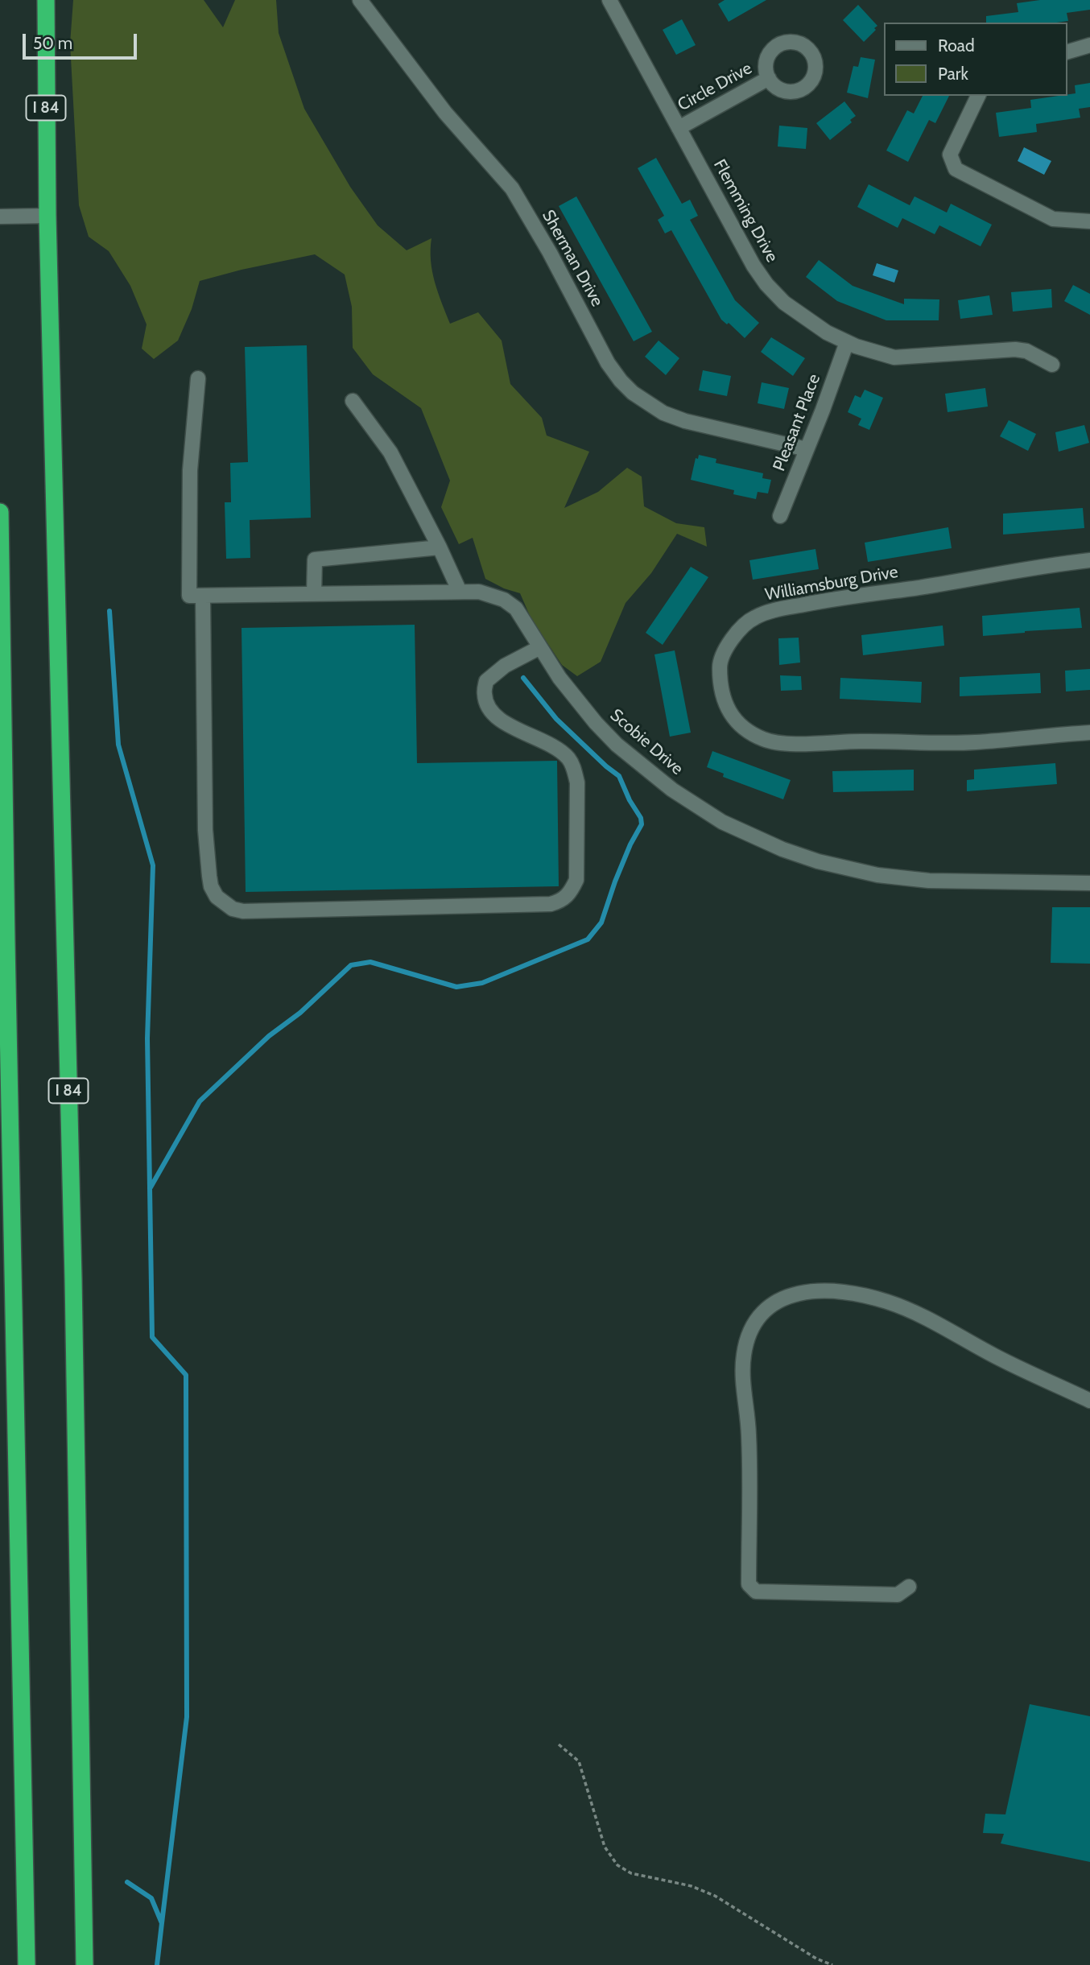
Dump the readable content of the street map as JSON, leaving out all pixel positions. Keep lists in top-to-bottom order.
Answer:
{
  "streets": {
    "highway": ["I 84"],
    "street": [
      "Circle Drive",
      "Flemming Drive",
      "Sherman Drive",
      "Pleasant Place",
      "Williamsburg Drive",
      "Scobie Drive"
    ]
  },
  "crossings": [
    ["Circle Drive", "Flemming Drive"],
    ["Flemming Drive", "Pleasant Place"],
    ["Sherman Drive", "Pleasant Place"]
  ],
  "legend": ["Road", "Park"],
  "scale_bar": "50 m"
}
